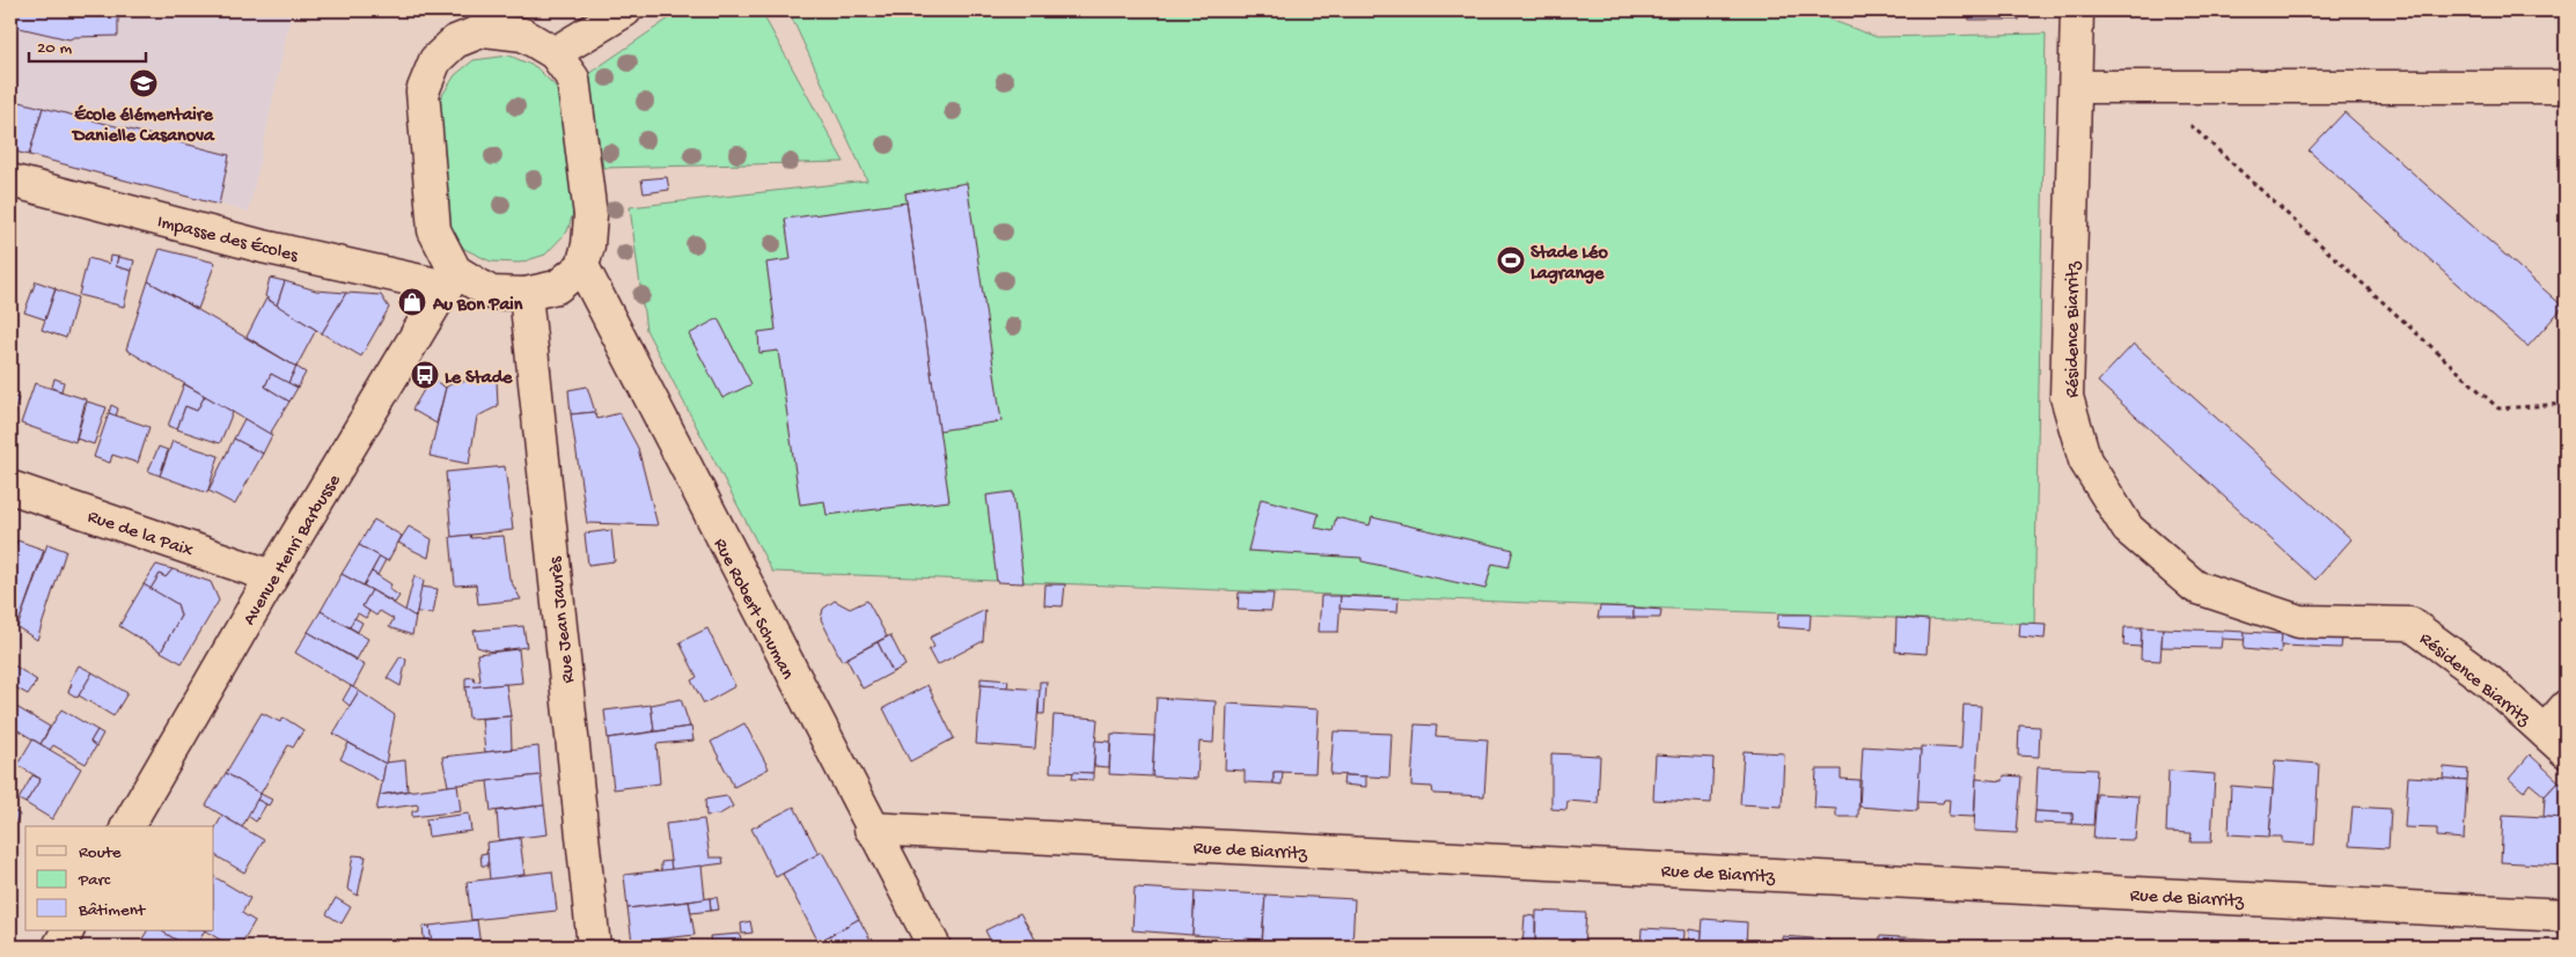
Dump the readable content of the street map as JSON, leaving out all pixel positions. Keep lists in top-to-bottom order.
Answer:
{
  "streets": {
    "street": [
      "Impasse des Écoles",
      "Résidence Biarritz",
      "Rue de la Paix",
      "Avenue Henri Barbusse",
      "Rue Robert Schuman",
      "Rue Jean Jaurès",
      "Rue de Biarritz"
    ]
  },
  "crossings": [
    ["Impasse des Écoles", "Avenue Henri Barbusse"],
    ["Rue de la Paix", "Avenue Henri Barbusse"],
    ["Rue Robert Schuman", "Rue de Biarritz"]
  ],
  "places": {
    "school or university": ["École élémentaire Danielle Casanova"],
    "sports": ["Stade Léo Lagrange"],
    "shop": ["Au Bon Pain"],
    "bus stop": ["Le Stade"]
  },
  "legend": ["Route", "Parc", "Bâtiment"],
  "scale_bar": "20 m"
}
